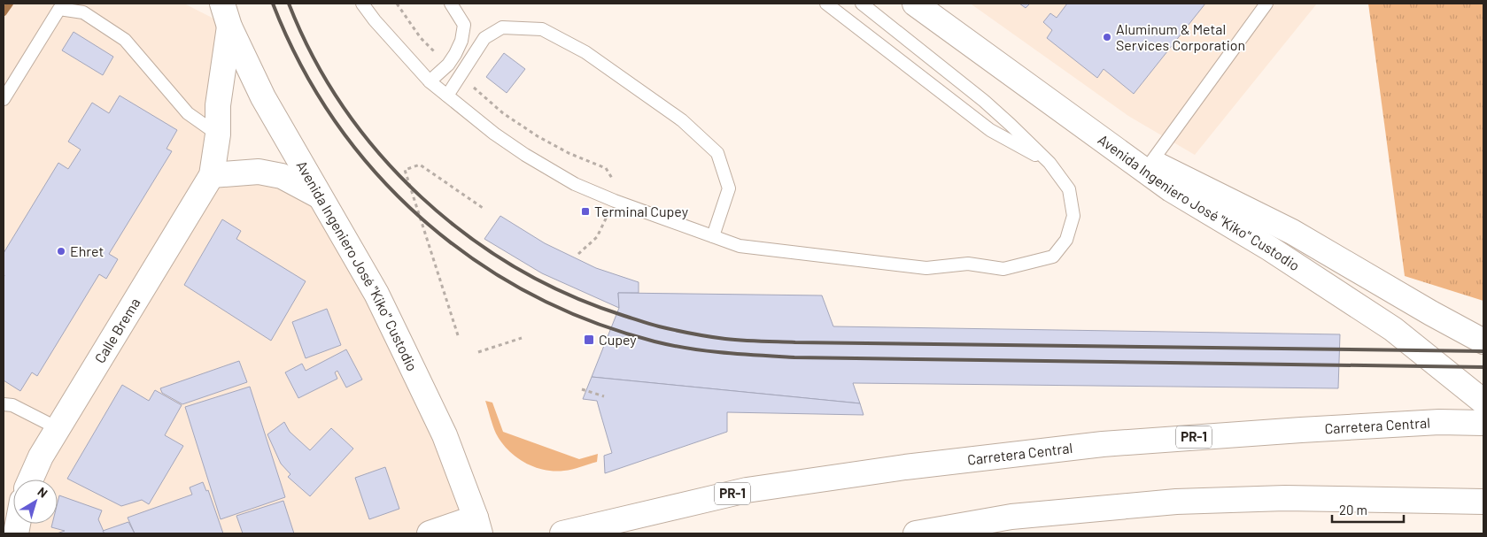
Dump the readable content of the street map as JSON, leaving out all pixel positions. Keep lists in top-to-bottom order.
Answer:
{
  "streets": {
    "main road": [
      "Avenida Ingeniero José \"Kiko\" Custodio",
      "Calle Brema",
      "Carretera Central",
      "PR-1"
    ]
  },
  "places": {
    "other": ["Aluminum & Metal Services Corporation", "Ehret"],
    "transit": ["Terminal Cupey", "Cupey"]
  },
  "scale_bar": "20 m",
  "north": "top right"
}
